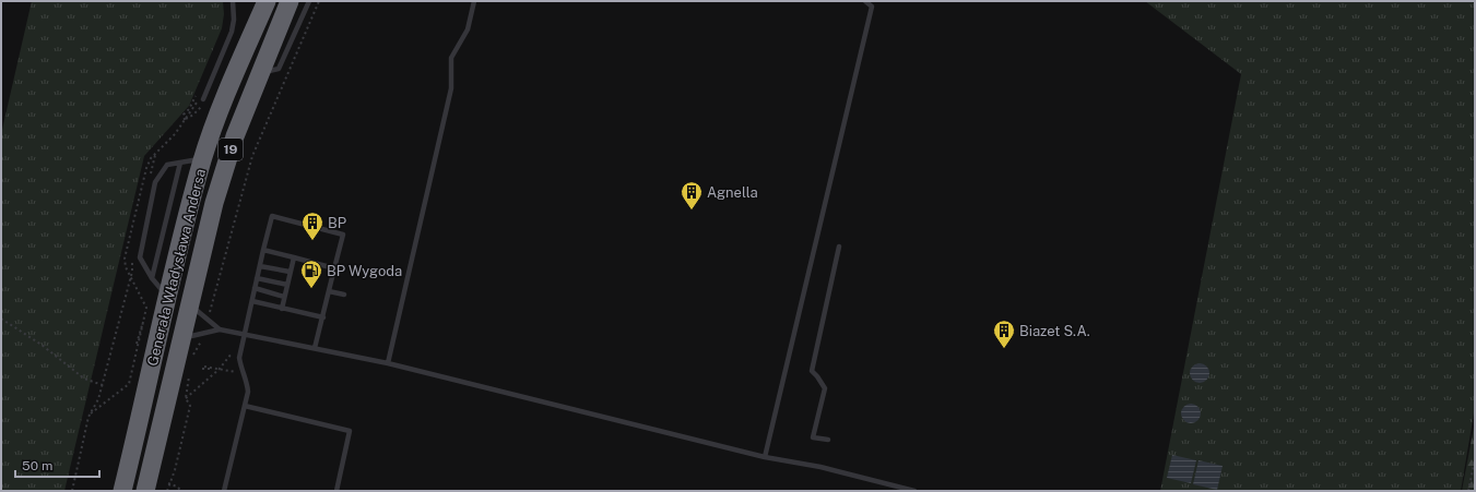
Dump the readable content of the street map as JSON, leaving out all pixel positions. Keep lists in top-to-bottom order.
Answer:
{
  "streets": {
    "highway": ["19", "Generała Władysława Andersa"]
  },
  "places": {
    "building": ["Agnella", "BP", "Biazet S.A."],
    "fuel station": ["BP Wygoda"]
  },
  "scale_bar": "50 m"
}
